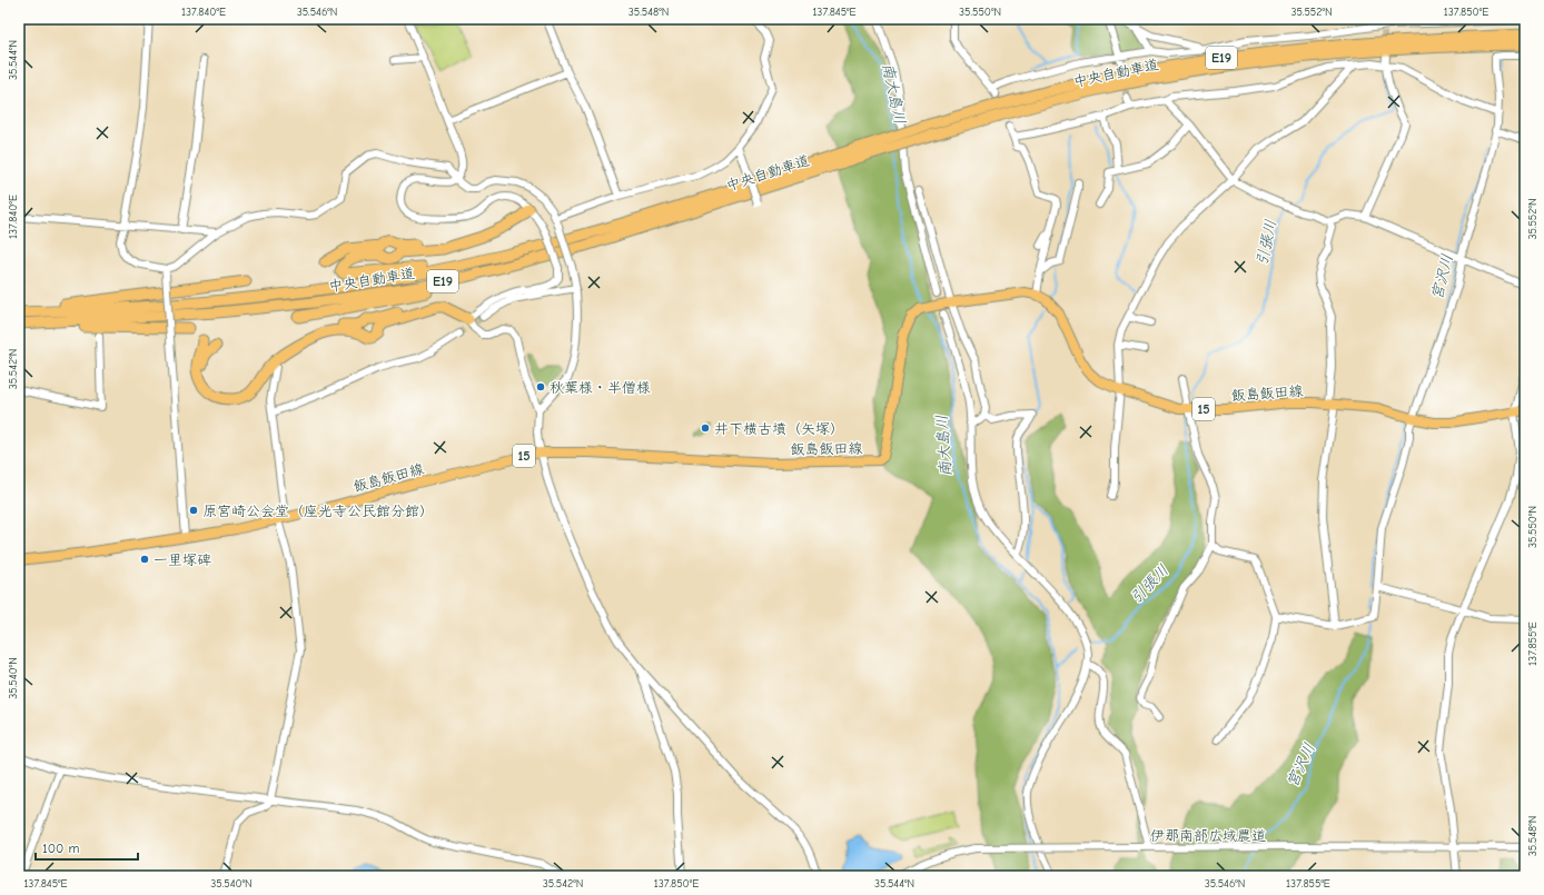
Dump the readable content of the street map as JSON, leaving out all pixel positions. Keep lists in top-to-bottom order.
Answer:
{
  "streets": {
    "highway": ["E19", "中央自動車道"],
    "main road": ["飯島飯田線", "15"],
    "street": ["伊那南部広域農道"]
  },
  "water": ["南大島川", "引張川", "宮沢川"],
  "places": [
    "秋葉様・半僧様",
    "井下横古墳（矢塚）",
    "原宮崎公会堂（座光寺公民館分館）",
    "一里塚碑"
  ],
  "scale_bar": "100 m",
  "coordinates": [
    "137.840°E",
    "35.546°N",
    "35.548°N",
    "137.845°E",
    "35.550°N",
    "35.552°N",
    "137.850°E",
    "35.544°N",
    "35.542°N",
    "137.855°E",
    "35.540°N"
  ]
}
